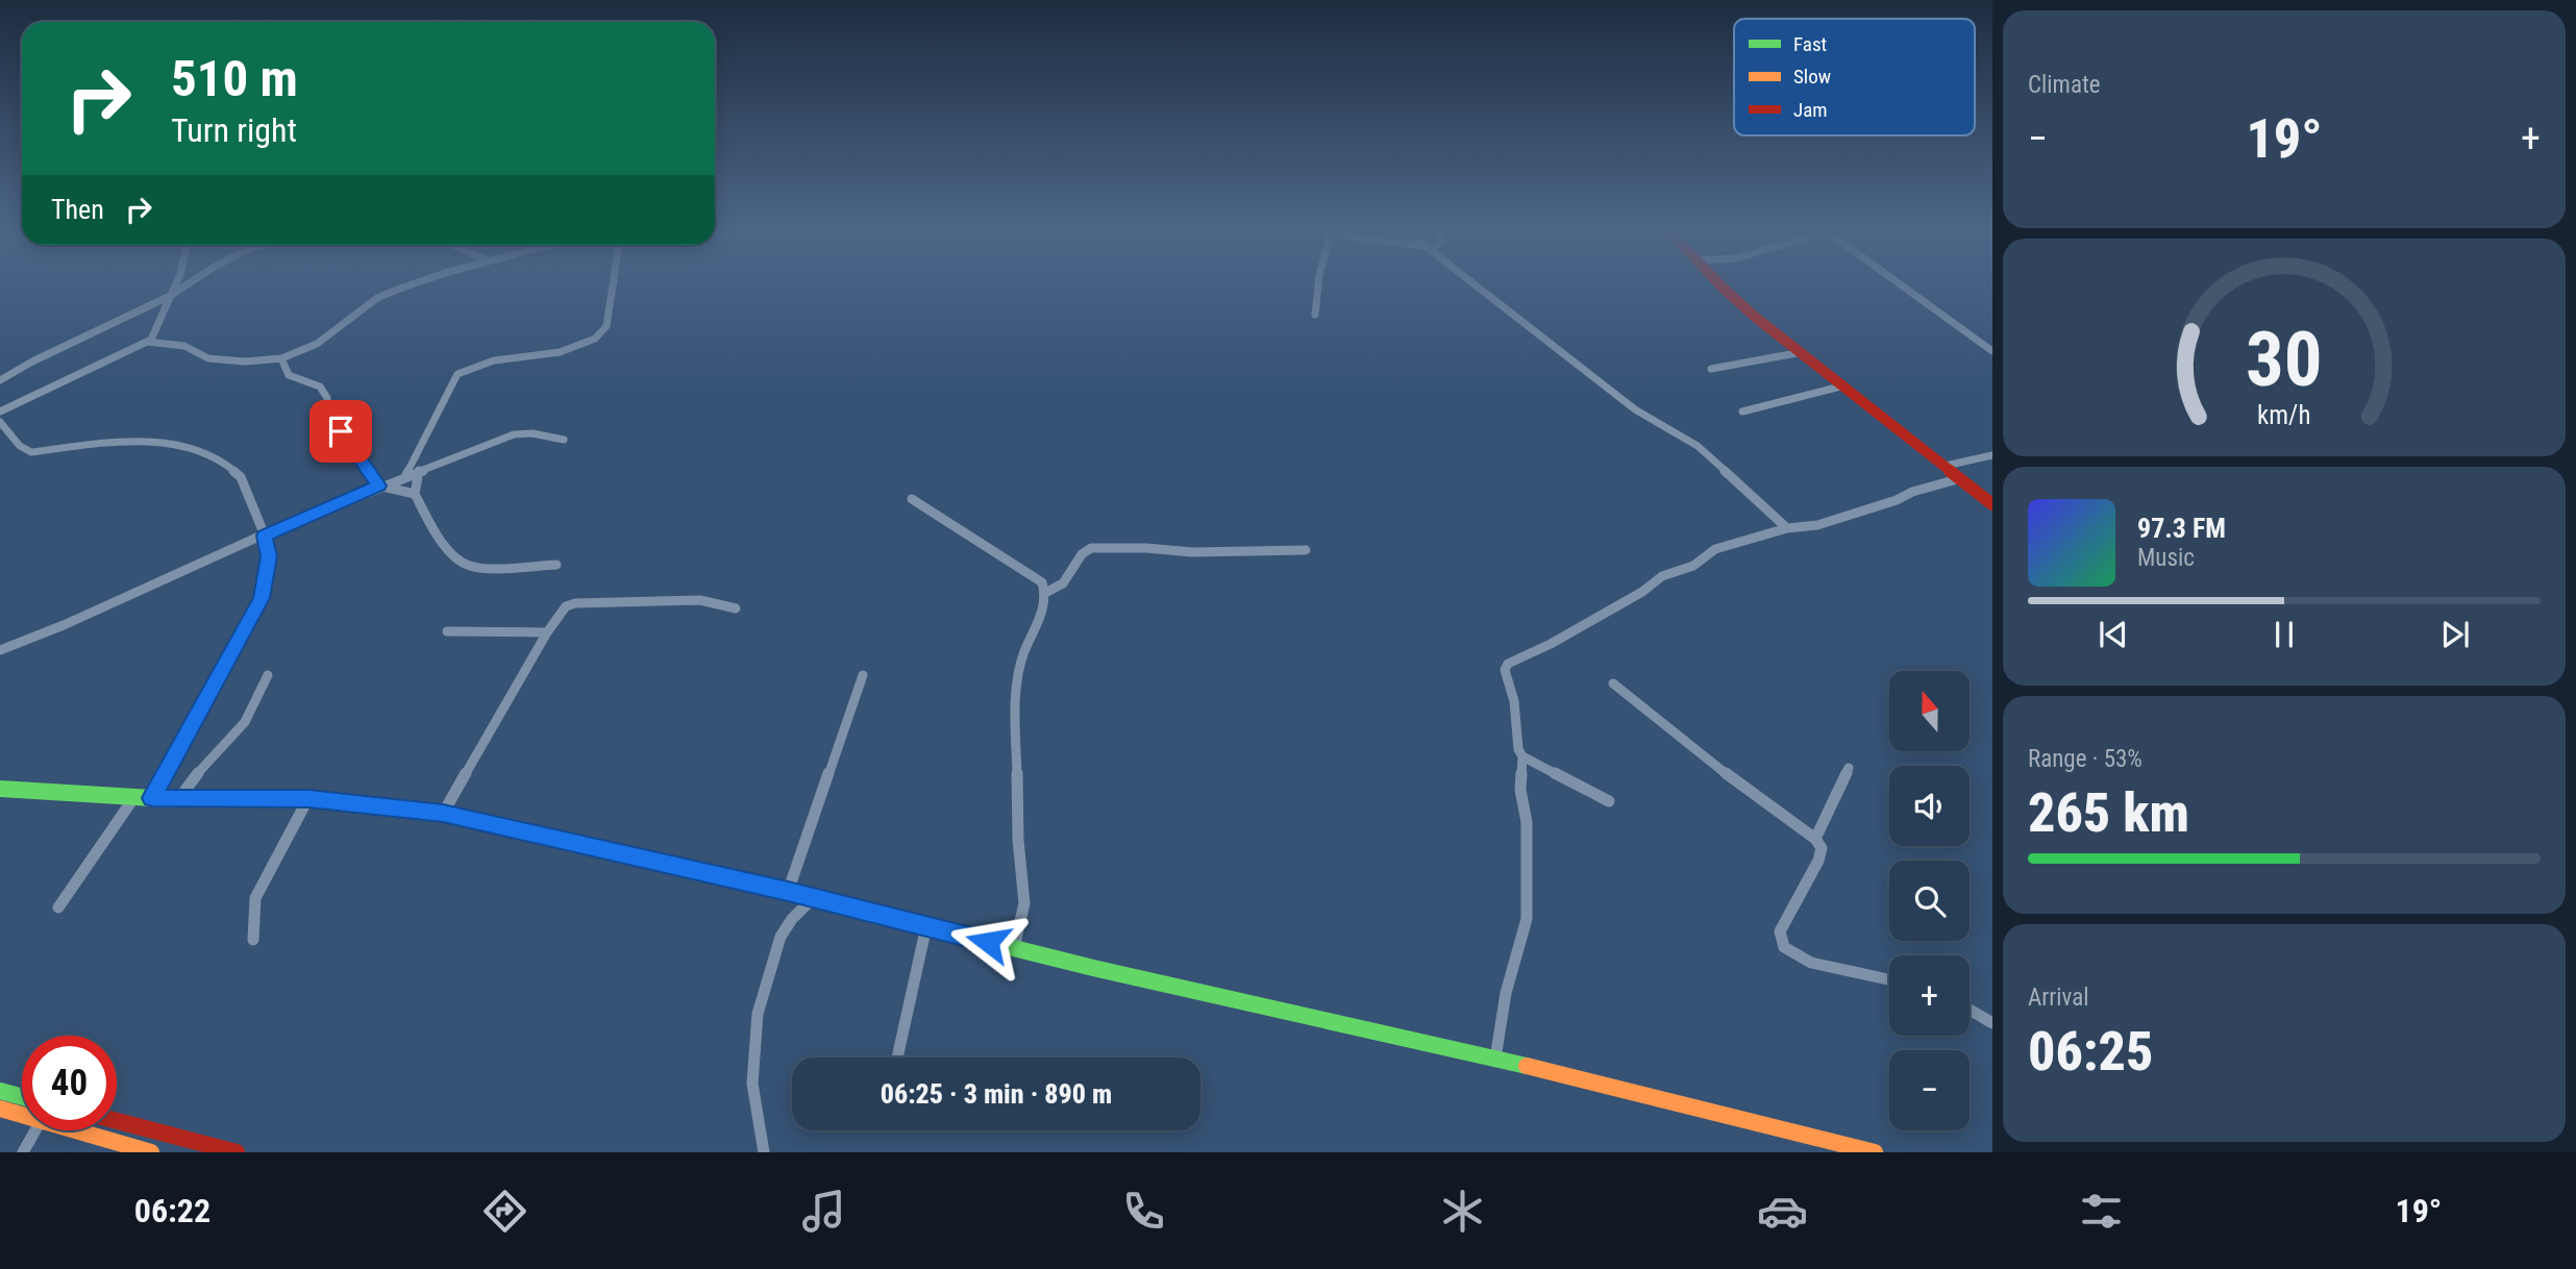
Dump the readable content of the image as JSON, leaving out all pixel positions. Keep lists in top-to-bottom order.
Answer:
{
  "legend": ["Fast", "Slow", "Jam"],
  "north": "top",
  "page": {
    "tile": [
      "Climate",
      ["Range · 53%", "265 km"],
      ["Arrival", "06:25"]
    ],
    "turn": ["510 m", "Turn right"],
    "heat": ["−", "19°", "+"],
    "then": "Then",
    "song": ["97.3 FM", "Music"],
    "map_buttons": ["+", "−"],
    "limit": "40",
    "trip": "06:25 · 3 min · 890 m",
    "tabs": ["06:22", "19°"],
    "gauge": ["30", "km/h"]
  }
}
